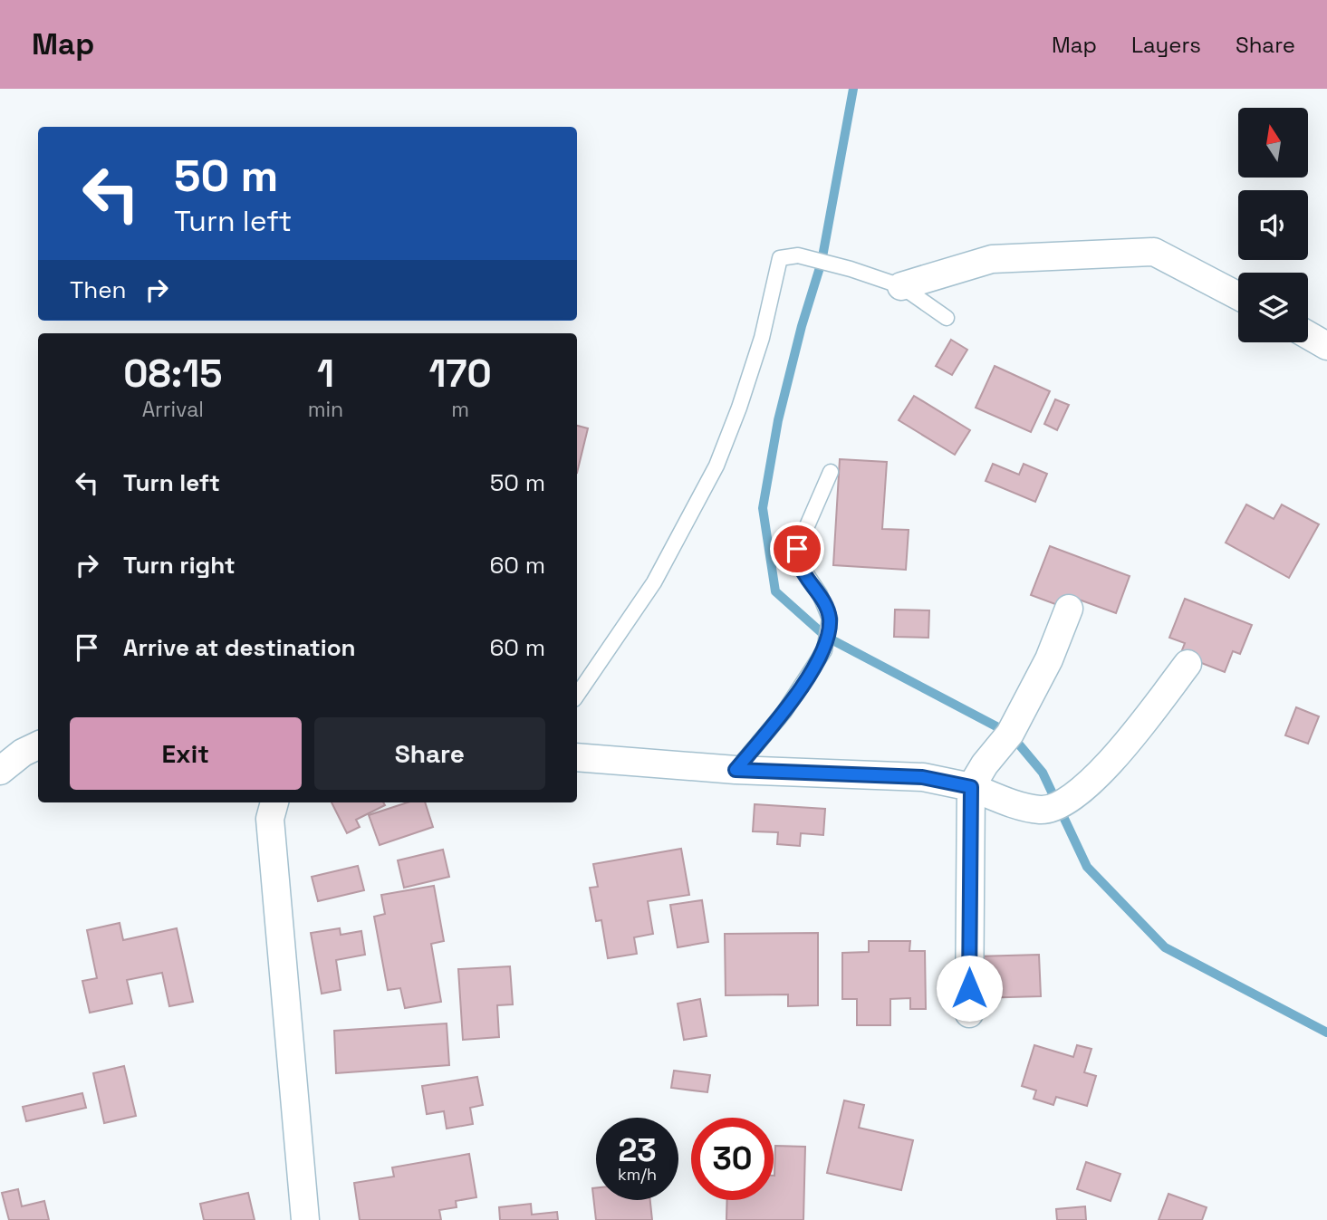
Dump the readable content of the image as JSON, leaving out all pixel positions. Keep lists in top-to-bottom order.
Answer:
{
  "north": "top",
  "page": {
    "header": "Map",
    "nav": ["Map", "Layers", "Share"],
    "turn": ["50 m", "Turn left"],
    "then": "Then",
    "eta": [
      "08:15",
      "Arrival",
      "1",
      "min",
      "170",
      "m"
    ],
    "list": [
      {
        "name": "Turn left",
        "value": "50 m"
      },
      {
        "name": "Turn right",
        "value": "60 m"
      },
      {
        "name": "Arrive at destination",
        "value": "60 m"
      }
    ],
    "buttons": ["Exit", "Share"],
    "speed": "23 km/h",
    "limit": "30"
  }
}
